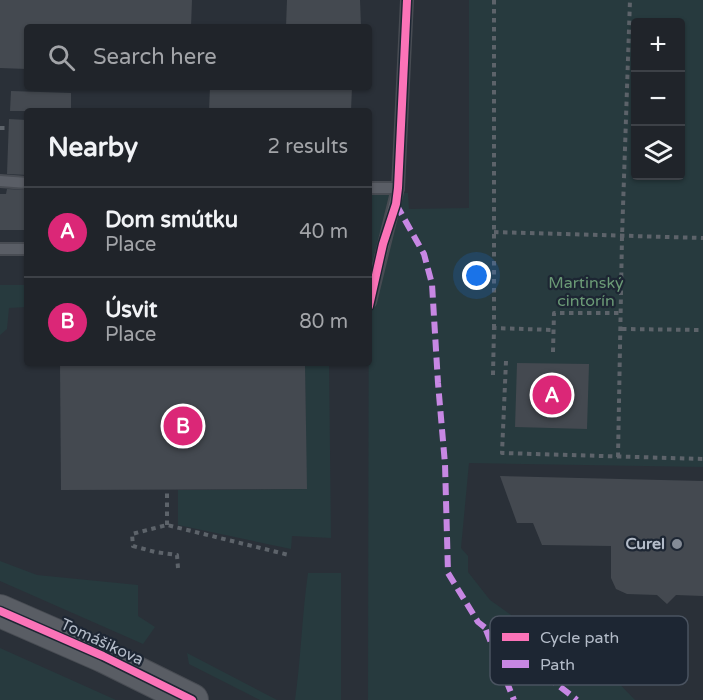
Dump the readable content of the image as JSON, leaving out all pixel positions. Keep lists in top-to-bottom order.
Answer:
{
  "streets": {
    "main road": ["Tomášikova"]
  },
  "parks": ["Martinský cintorín"],
  "places": ["Curel"],
  "legend": ["Cycle path", "Path"],
  "page": {
    "map_buttons": ["+", "−"],
    "search": "Search here",
    "heading": ["Nearby", "2 results"],
    "list": [
      {
        "mark": "A",
        "name": "Dom smútku",
        "note": "Place",
        "value": "40 m"
      },
      {
        "mark": "B",
        "name": "Úsvit",
        "note": "Place",
        "value": "80 m"
      }
    ],
    "pins": ["A", "B"]
  }
}
